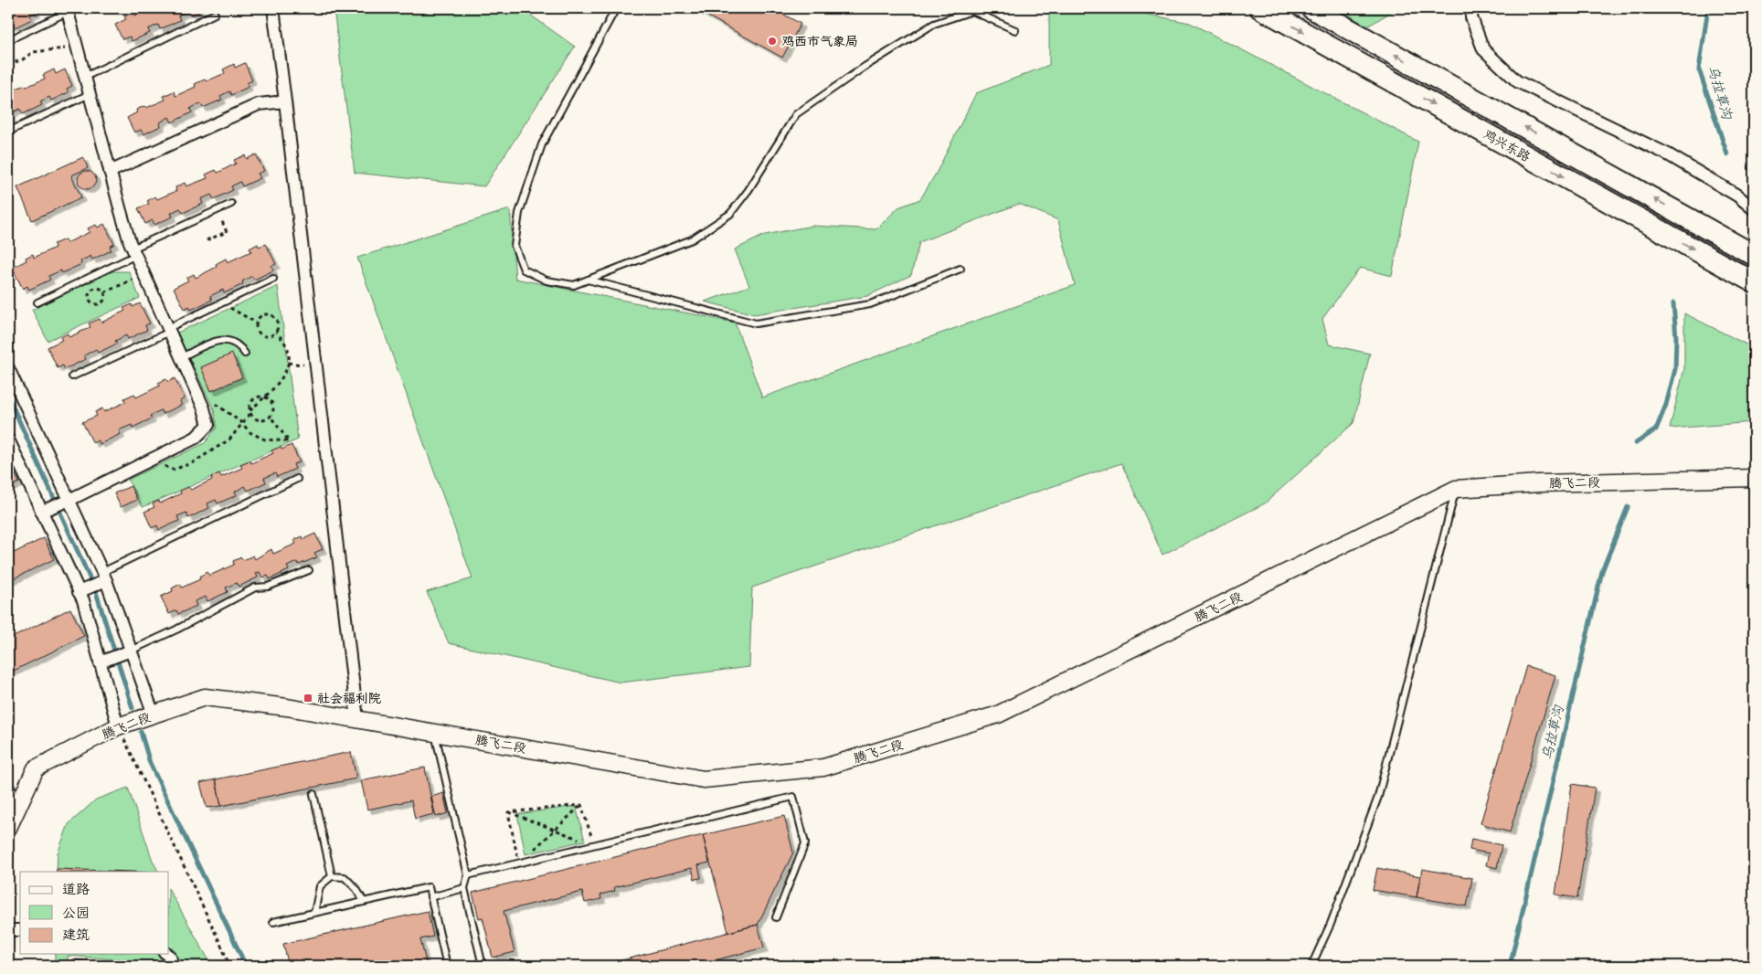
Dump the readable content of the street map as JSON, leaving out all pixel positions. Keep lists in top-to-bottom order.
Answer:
{
  "streets": {
    "highway": ["鸡兴东路"],
    "street": ["腾飞二段"]
  },
  "water": ["乌拉草沟"],
  "places": {
    "other": ["鸡西市气象局"],
    "transit": ["社会福利院"]
  },
  "legend": ["道路", "公园", "建筑"]
}
